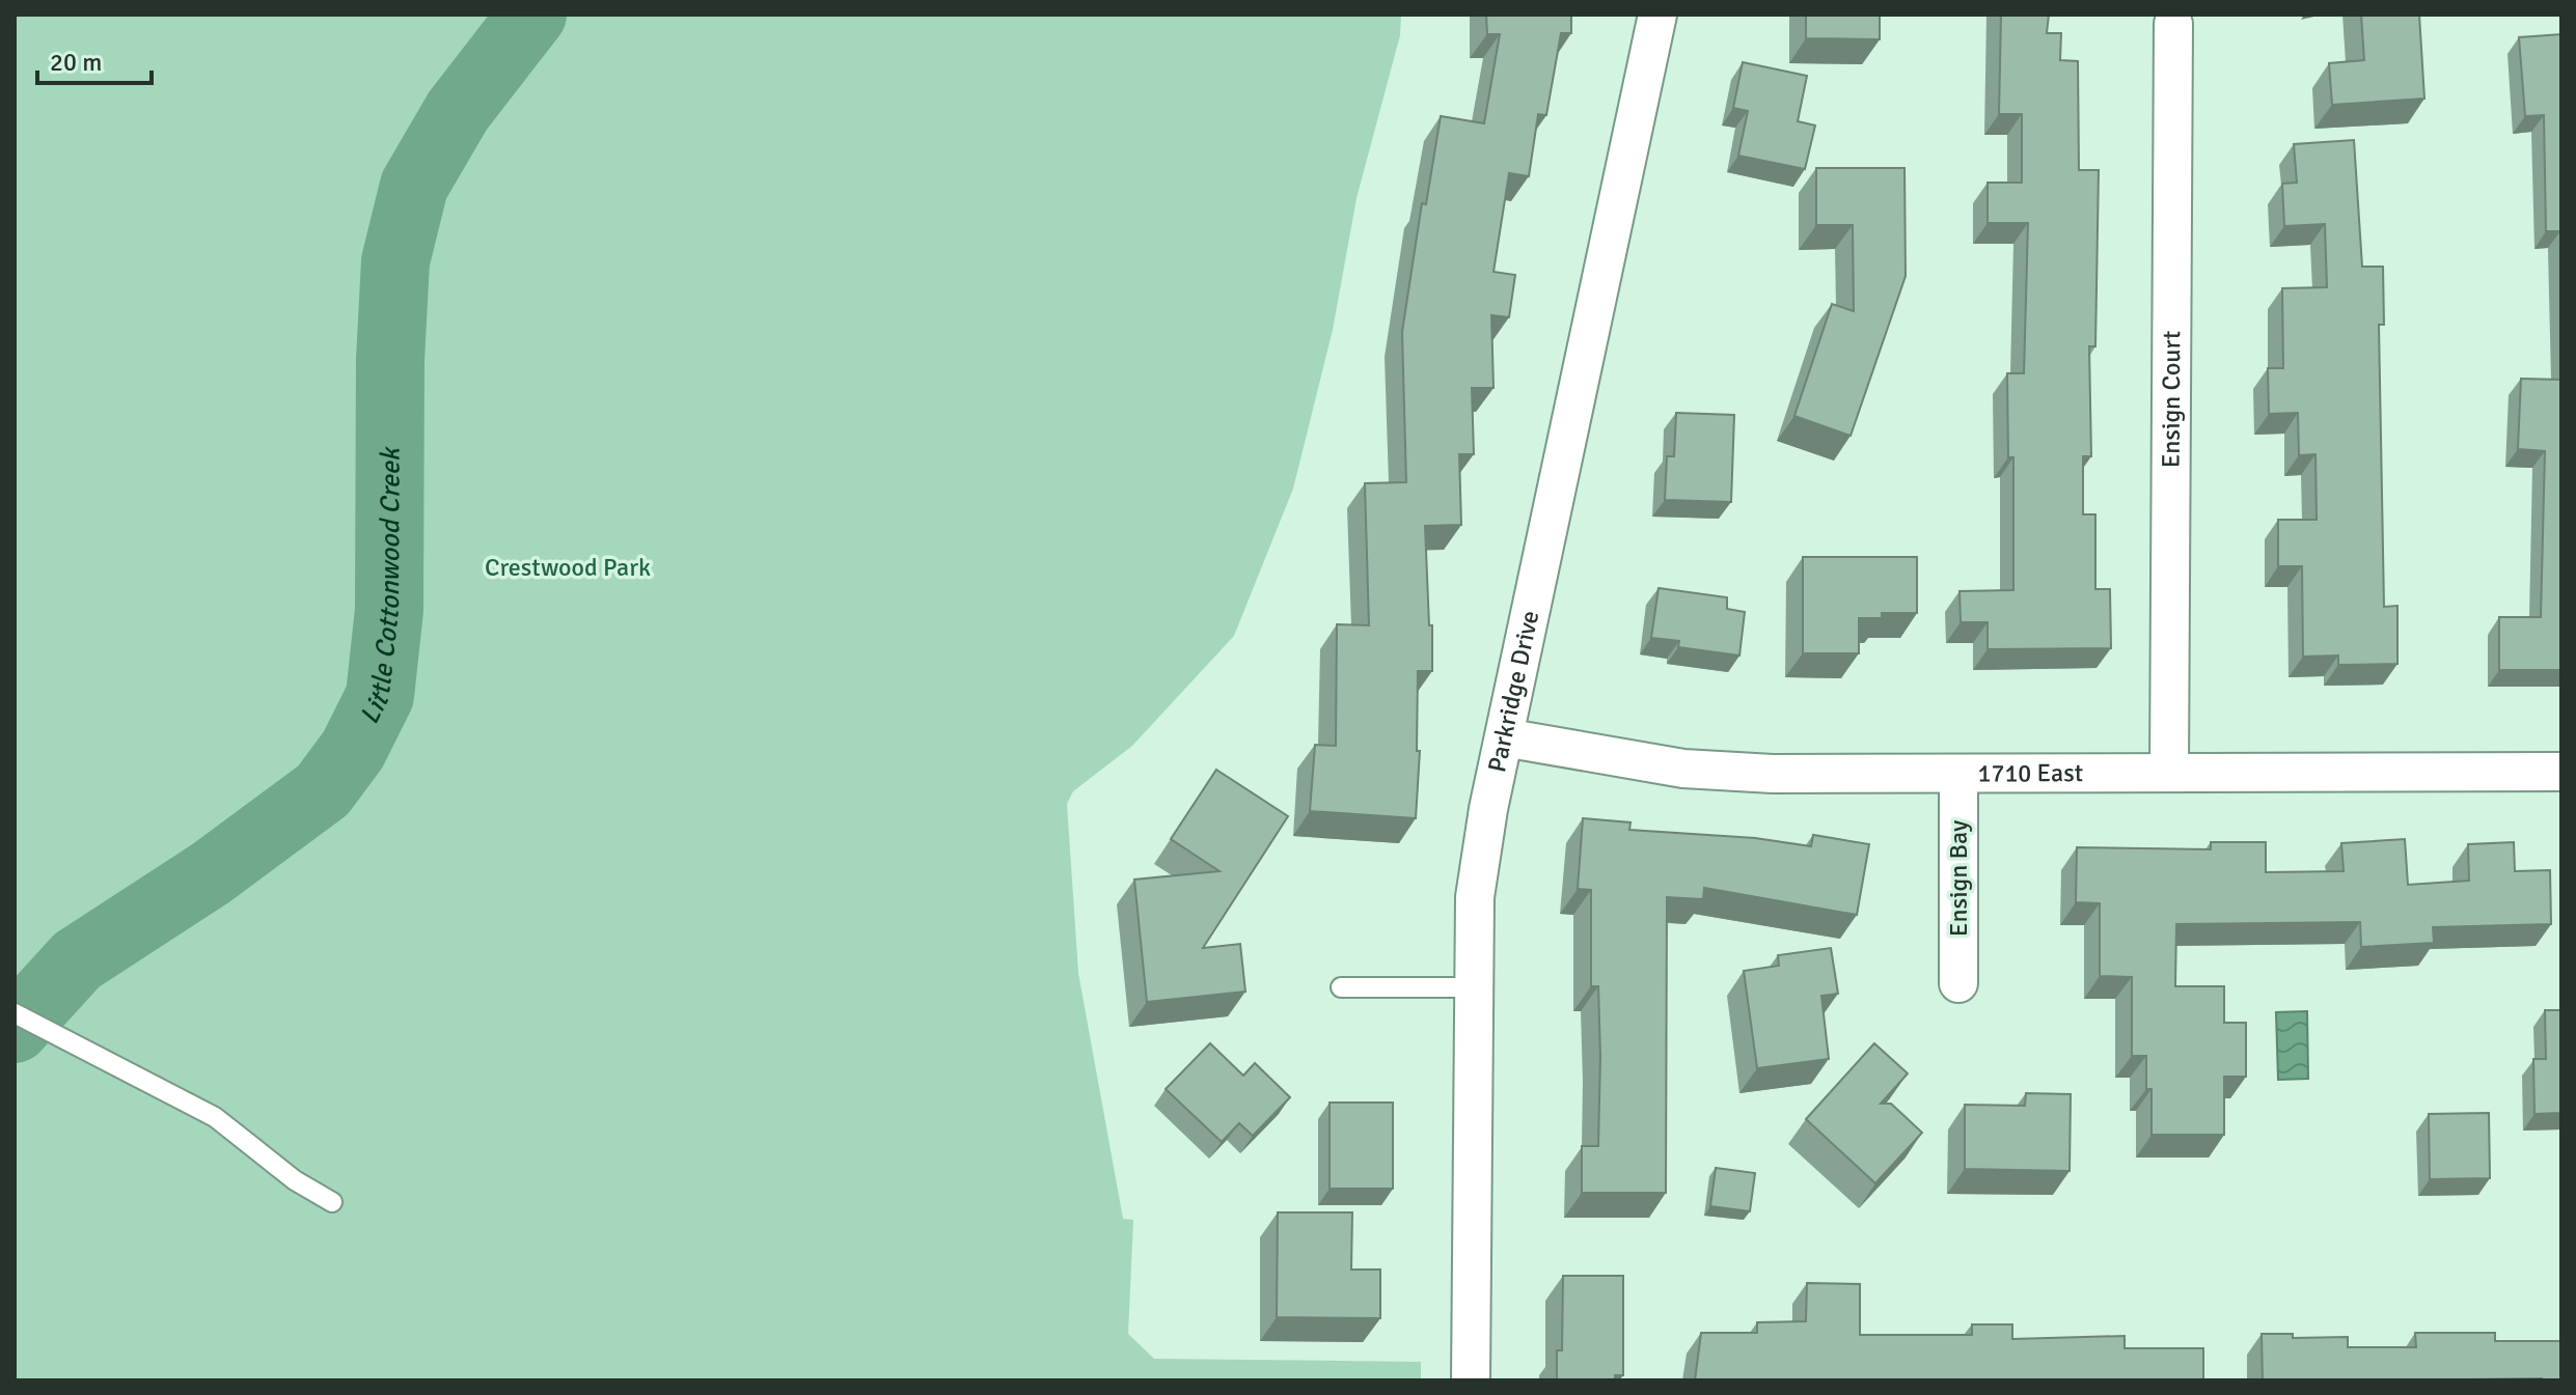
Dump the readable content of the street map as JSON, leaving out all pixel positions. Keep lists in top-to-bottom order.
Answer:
{
  "streets": {
    "street": [
      "Ensign Court",
      "Parkridge Drive",
      "1710 East",
      "Ensign Bay"
    ]
  },
  "crossings": [
    ["Ensign Court", "1710 East"],
    ["Parkridge Drive", "1710 East"],
    ["1710 East", "Ensign Bay"]
  ],
  "water": ["Little Cottonwood Creek"],
  "parks": ["Crestwood Park"],
  "scale_bar": "20 m"
}
